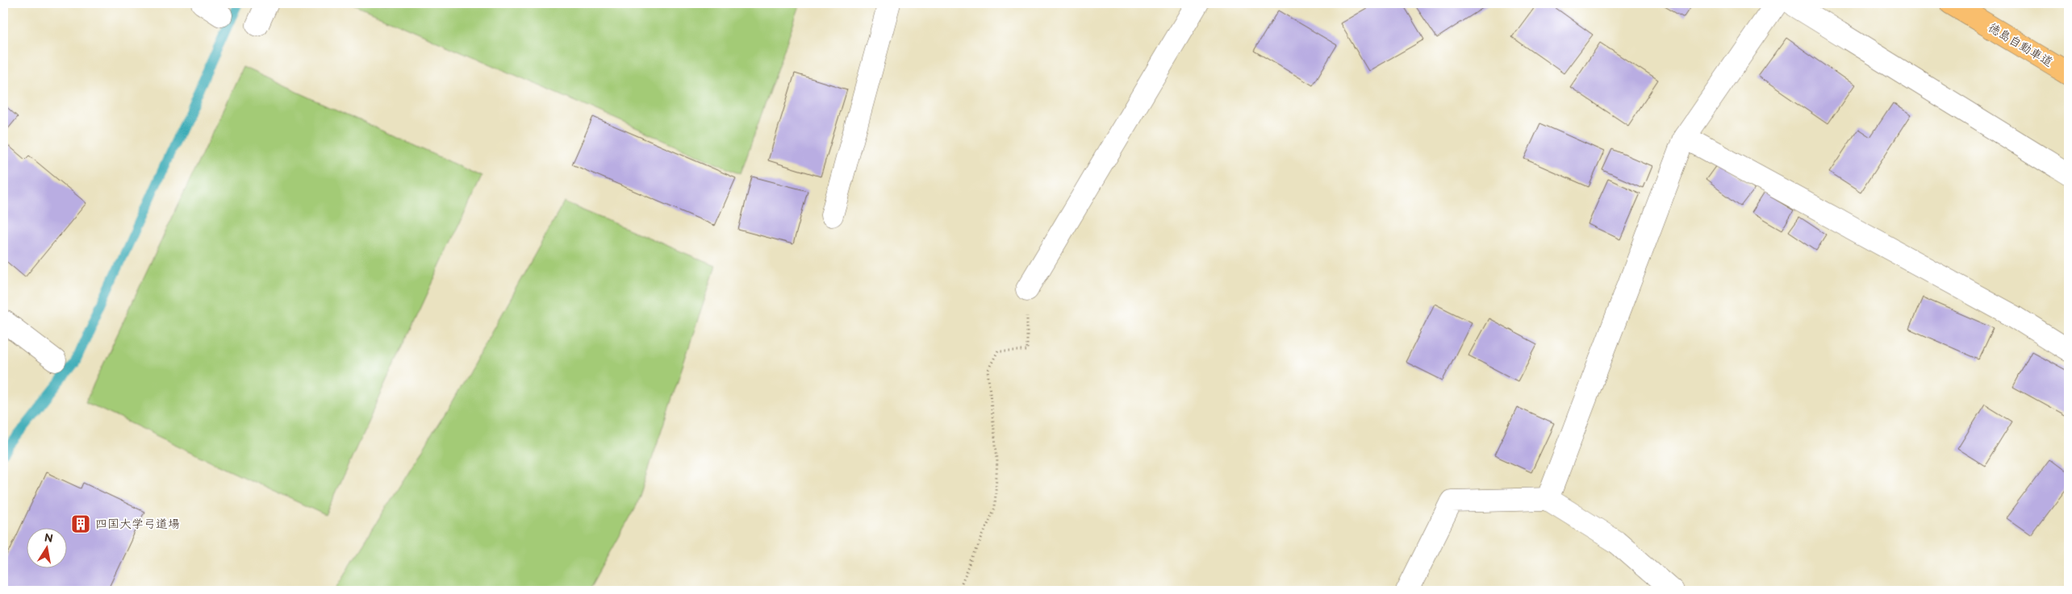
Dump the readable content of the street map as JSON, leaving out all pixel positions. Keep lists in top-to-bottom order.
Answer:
{
  "streets": {
    "highway": ["徳島自動車道"]
  },
  "places": {
    "building": ["四国大学弓道場"]
  },
  "north": "top"
}
